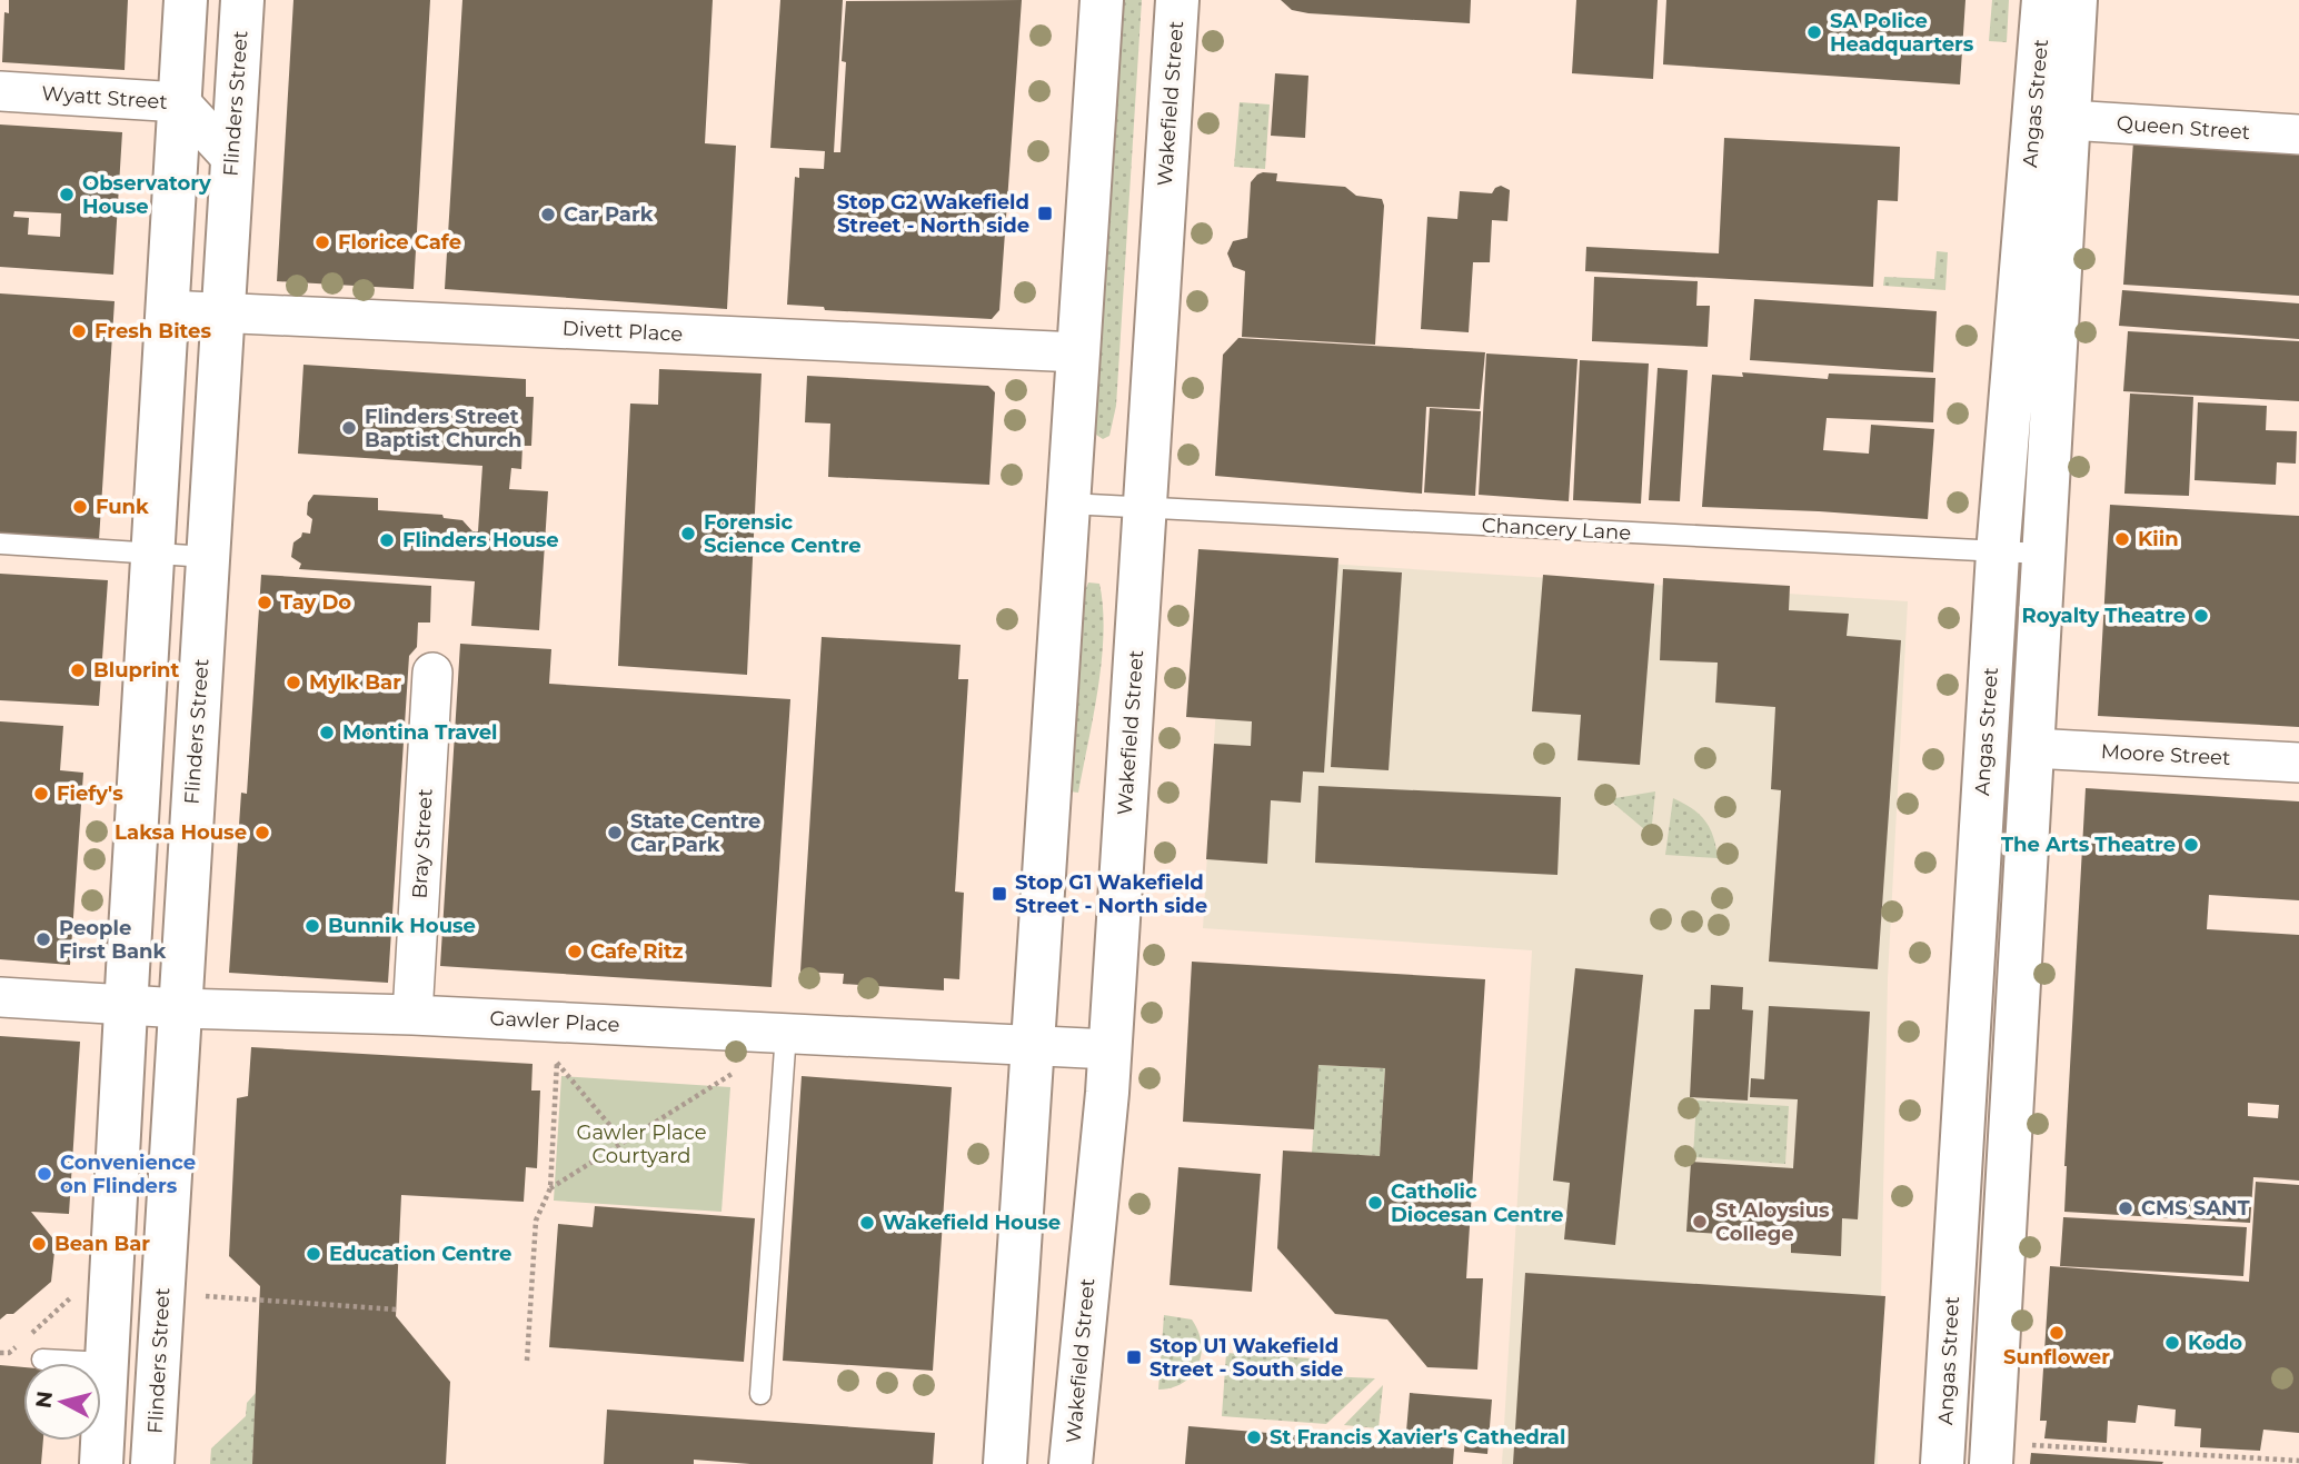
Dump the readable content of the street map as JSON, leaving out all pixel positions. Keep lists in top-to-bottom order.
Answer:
{
  "streets": {
    "street": [
      "Wyatt Street",
      "Flinders Street",
      "Wakefield Street",
      "Angas Street",
      "Queen Street",
      "Divett Place",
      "Moore Street",
      "Bray Street",
      "Gawler Place"
    ],
    "lane": ["Chancery Lane"]
  },
  "crossings": [
    ["Wyatt Street", "Flinders Street"],
    ["Flinders Street", "Divett Place"],
    ["Flinders Street", "Gawler Place"],
    ["Wakefield Street", "Chancery Lane"],
    ["Wakefield Street", "Gawler Place"],
    ["Angas Street", "Queen Street"],
    ["Angas Street", "Chancery Lane"],
    ["Angas Street", "Moore Street"],
    ["Bray Street", "Gawler Place"]
  ],
  "parks": ["Gawler Place Courtyard"],
  "places": {
    "other": [
      "SA Police Headquarters",
      "Observatory House",
      "Car Park",
      "Florice Cafe",
      "Fresh Bites",
      "Flinders Street Baptist Church",
      "Funk",
      "Forensic Science Centre",
      "Kiin",
      "Flinders House",
      "Tay Do",
      "Royalty Theatre",
      "Bluprint",
      "Mylk Bar",
      "Montina Travel",
      "Fiefy's",
      "Laksa House",
      "State Centre Car Park",
      "The Arts Theatre",
      "Bunnik House",
      "People First Bank",
      "Cafe Ritz",
      "Convenience on Flinders",
      "Catholic Diocesan Centre",
      "CMS SANT",
      "St Aloysius College",
      "Wakefield House",
      "Bean Bar",
      "Education Centre",
      "Sunflower",
      "Kodo",
      "St Francis Xavier's Cathedral"
    ],
    "transit": ["Stop G2 Wakefield Street - North side", "Stop G1 Wakefield Street - North side", "Stop U1 Wakefield Street - South side"]
  },
  "north": "left"
}
